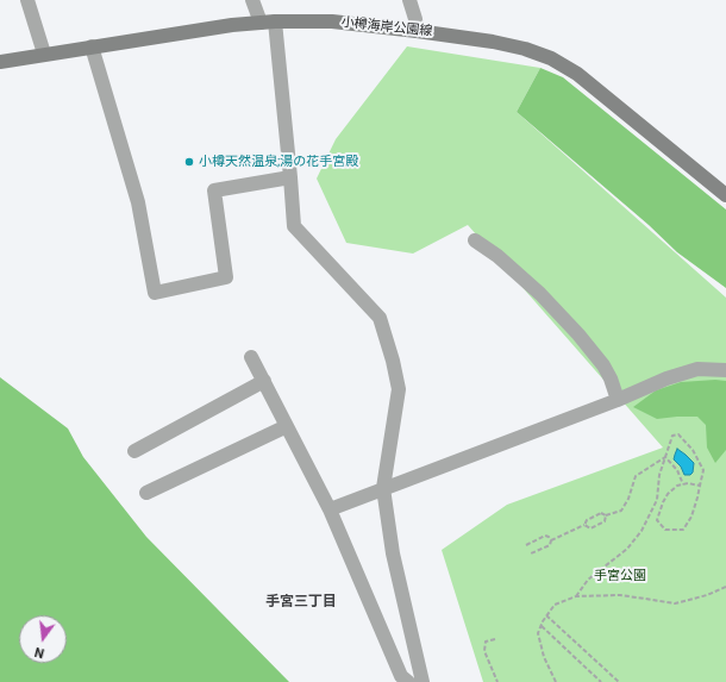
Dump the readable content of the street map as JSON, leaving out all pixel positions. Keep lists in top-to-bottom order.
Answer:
{
  "streets": {
    "main road": ["小樽海岸公園線"]
  },
  "districts": ["手宮三丁目"],
  "parks": ["手宮公園"],
  "places": ["小樽天然温泉;湯の花手宮殿"],
  "north": "bottom"
}
